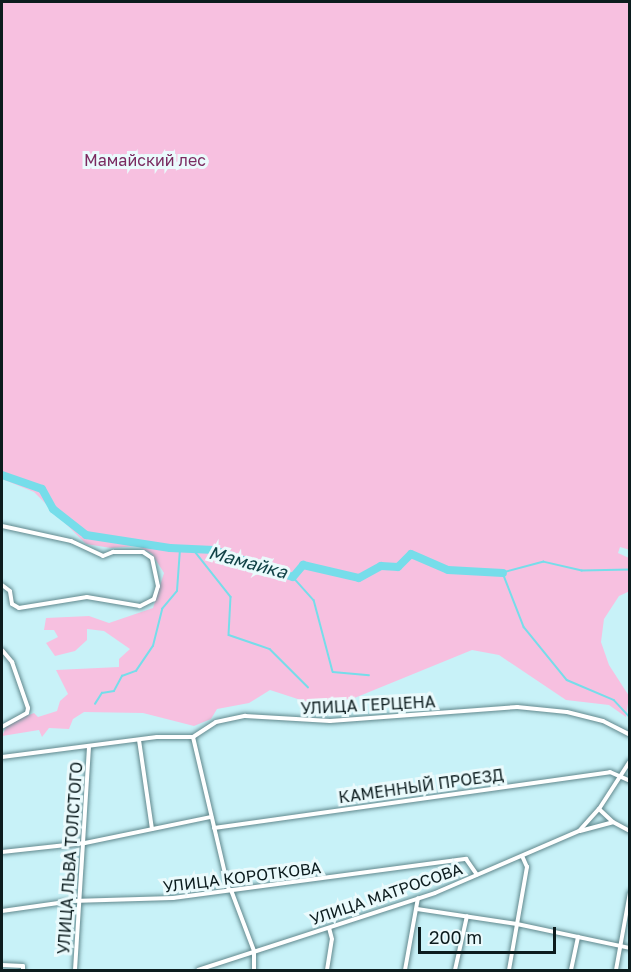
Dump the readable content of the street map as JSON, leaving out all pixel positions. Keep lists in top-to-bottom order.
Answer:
{
  "streets": {
    "street": [
      "УЛИЦА ГЕРЦЕНА",
      "КАМЕННЫЙ ПРОЕЗД",
      "УЛИЦА ЛЬВА ТОЛСТОГО",
      "УЛИЦА КОРОТКОВА",
      "УЛИЦА МАТРОСОВА"
    ]
  },
  "crossings": [
    ["УЛИЦА ГЕРЦЕНА", "УЛИЦА ЛЬВА ТОЛСТОГО"],
    ["КАМЕННЫЙ ПРОЕЗД", "УЛИЦА МАТРОСОВА"],
    ["УЛИЦА ЛЬВА ТОЛСТОГО", "УЛИЦА КОРОТКОВА"],
    ["УЛИЦА КОРОТКОВА", "УЛИЦА МАТРОСОВА"]
  ],
  "water": ["Мамайка"],
  "parks": ["Мамайский лес"],
  "scale_bar": "200 m"
}
